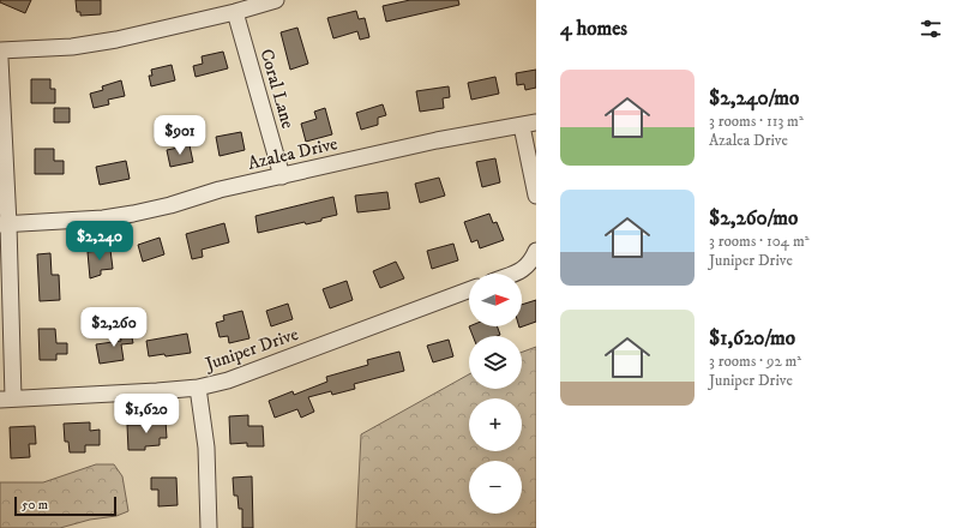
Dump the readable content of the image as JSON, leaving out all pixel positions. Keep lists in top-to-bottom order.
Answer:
{
  "streets": {
    "street": ["Coral Lane", "Azalea Drive", "Juniper Drive"]
  },
  "crossings": [
    ["Coral Lane", "Azalea Drive"]
  ],
  "scale_bar": "50 m",
  "north": "right",
  "page": {
    "heading": "4 homes",
    "list": [
      {
        "name": "$2,240/mo",
        "note": "3 rooms · 113 m² · Azalea Drive"
      },
      {
        "name": "$2,260/mo",
        "note": "3 rooms · 104 m² · Juniper Drive"
      },
      {
        "name": "$1,620/mo",
        "note": "3 rooms · 92 m² · Juniper Drive"
      }
    ],
    "price": [
      "$901",
      "$2,240",
      "$2,260",
      "$1,620"
    ],
    "map_buttons": ["+", "−"],
    "scale": "50 m"
  }
}
